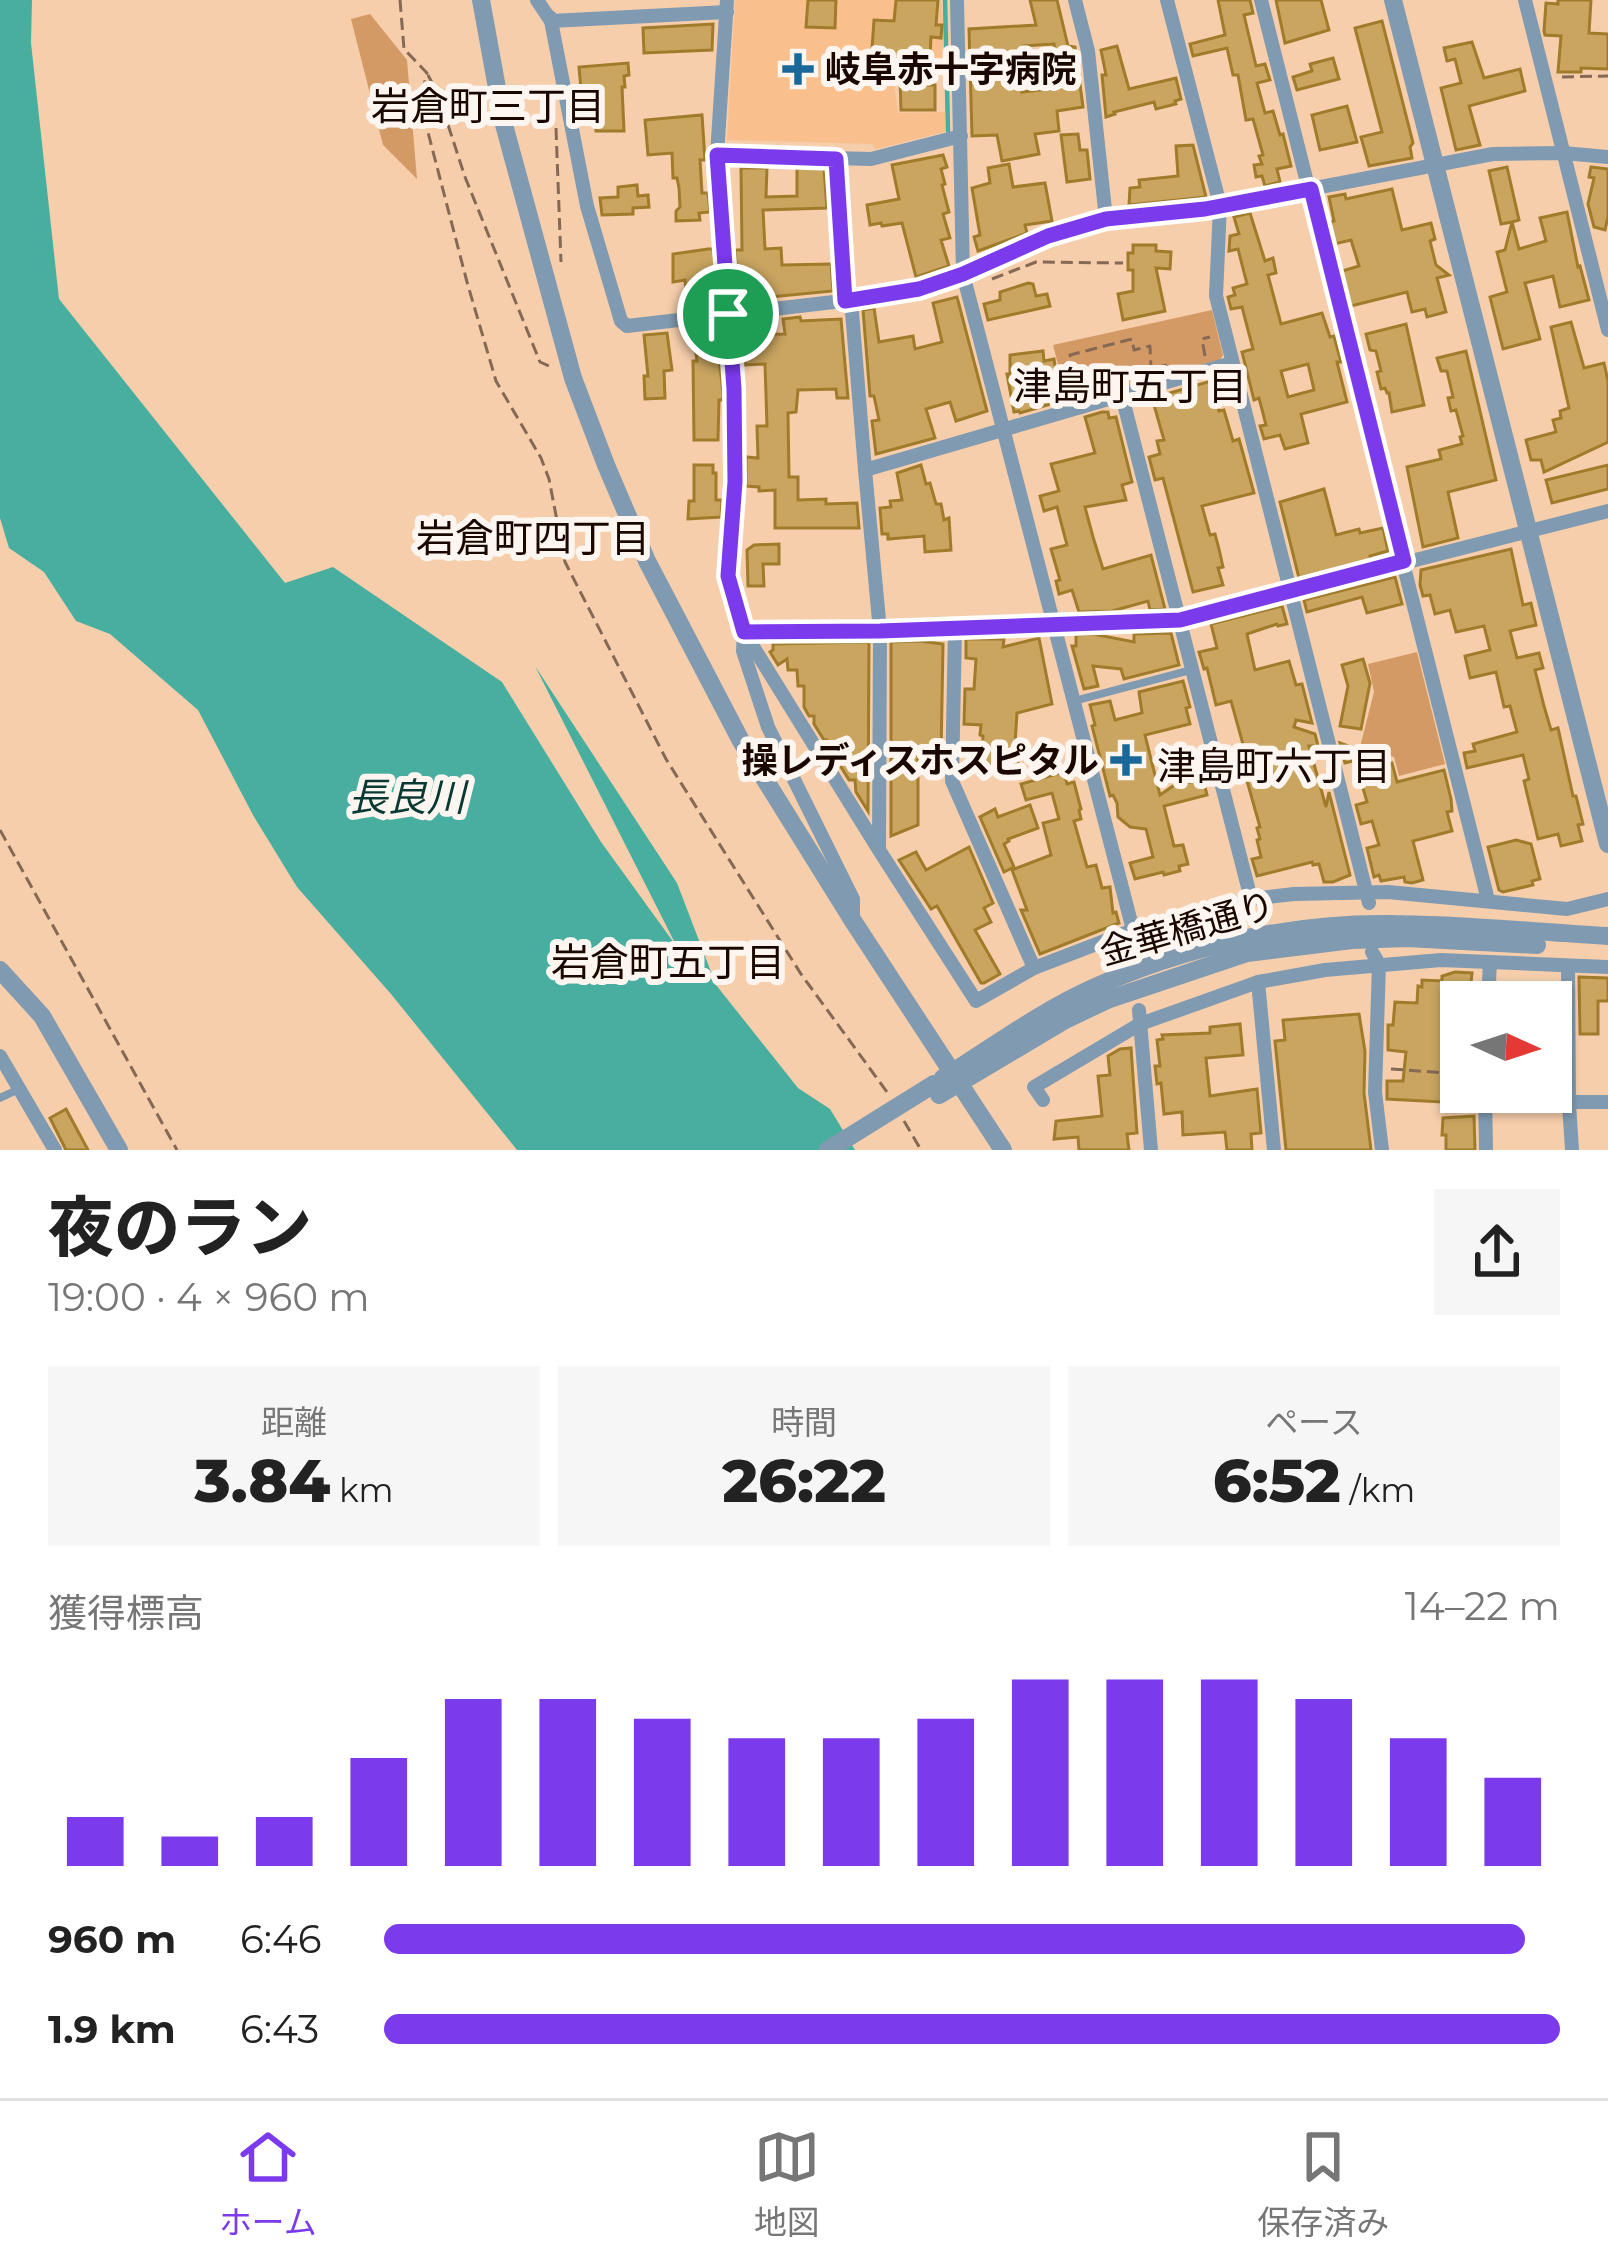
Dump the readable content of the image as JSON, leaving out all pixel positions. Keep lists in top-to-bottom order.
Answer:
{
  "streets": {
    "street": ["金華橋通り"]
  },
  "districts": [
    "岩倉町三丁目",
    "津島町五丁目",
    "岩倉町四丁目",
    "津島町六丁目",
    "岩倉町五丁目"
  ],
  "water": ["長良川"],
  "places": {
    "health": ["岐阜赤十字病院", "操レディスホスピタル"]
  },
  "north": "right",
  "page": {
    "heading": ["夜のラン", "19:00 · 4 × 960 m"],
    "stats": [
      ["距離", "3.84 km"],
      ["時間", "26:22"],
      ["ペース", "6:52 /km"]
    ],
    "chart": ["獲得標高", "14–22 m"],
    "list": [
      {
        "name": "960 m",
        "note": "6:46"
      },
      {
        "name": "1.9 km",
        "note": "6:43"
      }
    ],
    "tabs": ["ホーム", "地図", "保存済み"]
  }
}
